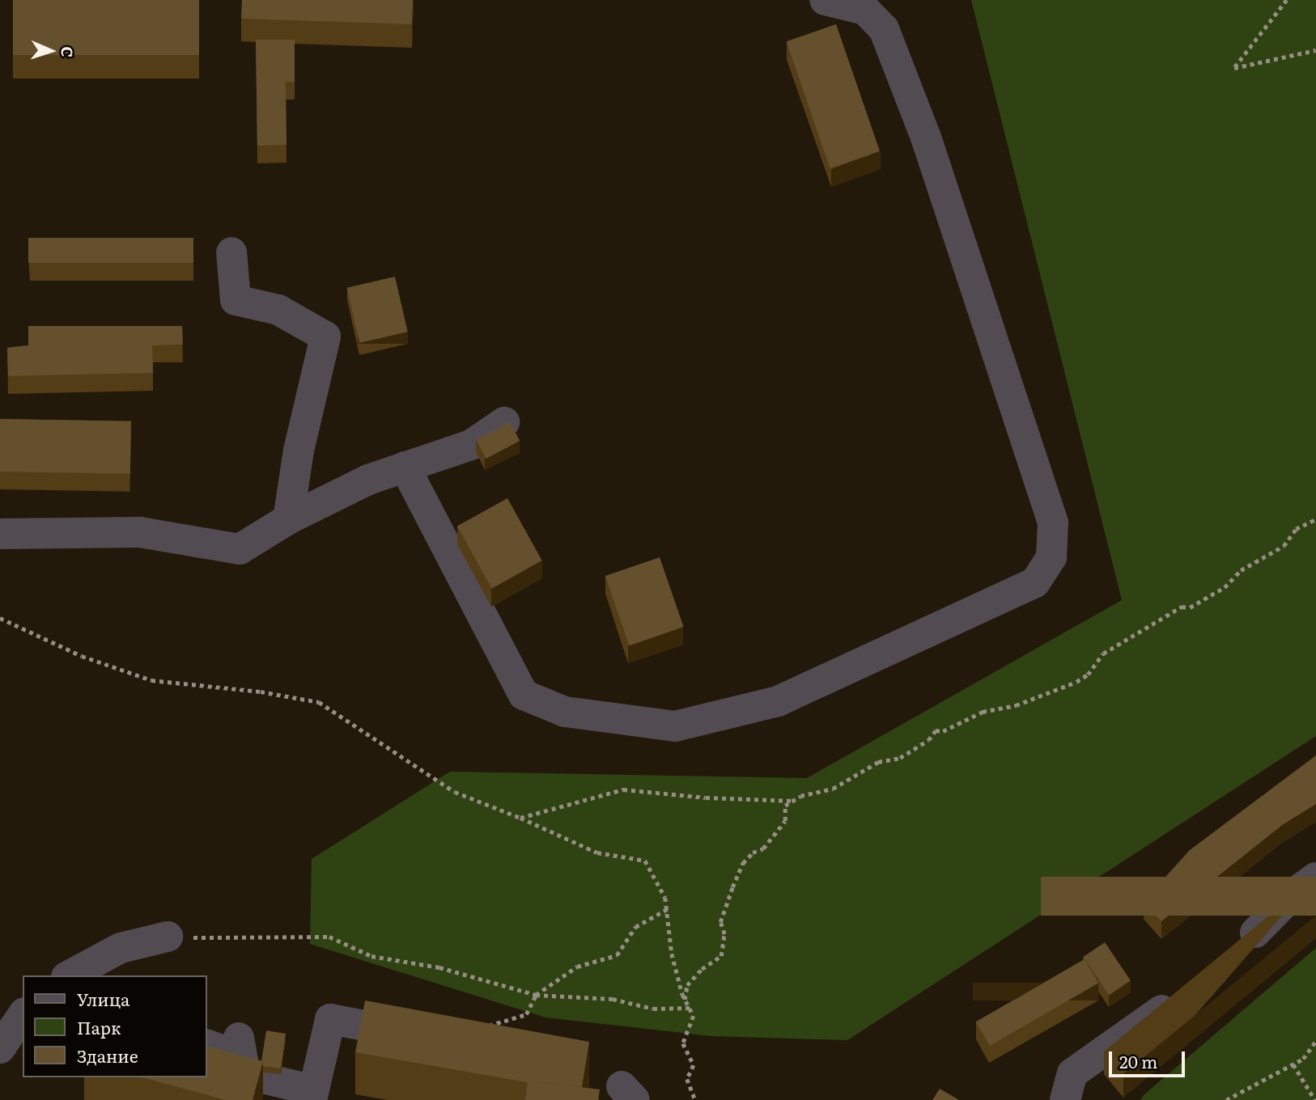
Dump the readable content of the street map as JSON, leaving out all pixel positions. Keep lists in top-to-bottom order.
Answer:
{
  "legend": ["Улица", "Парк", "Здание"],
  "scale_bar": "20 m",
  "north": "right"
}
